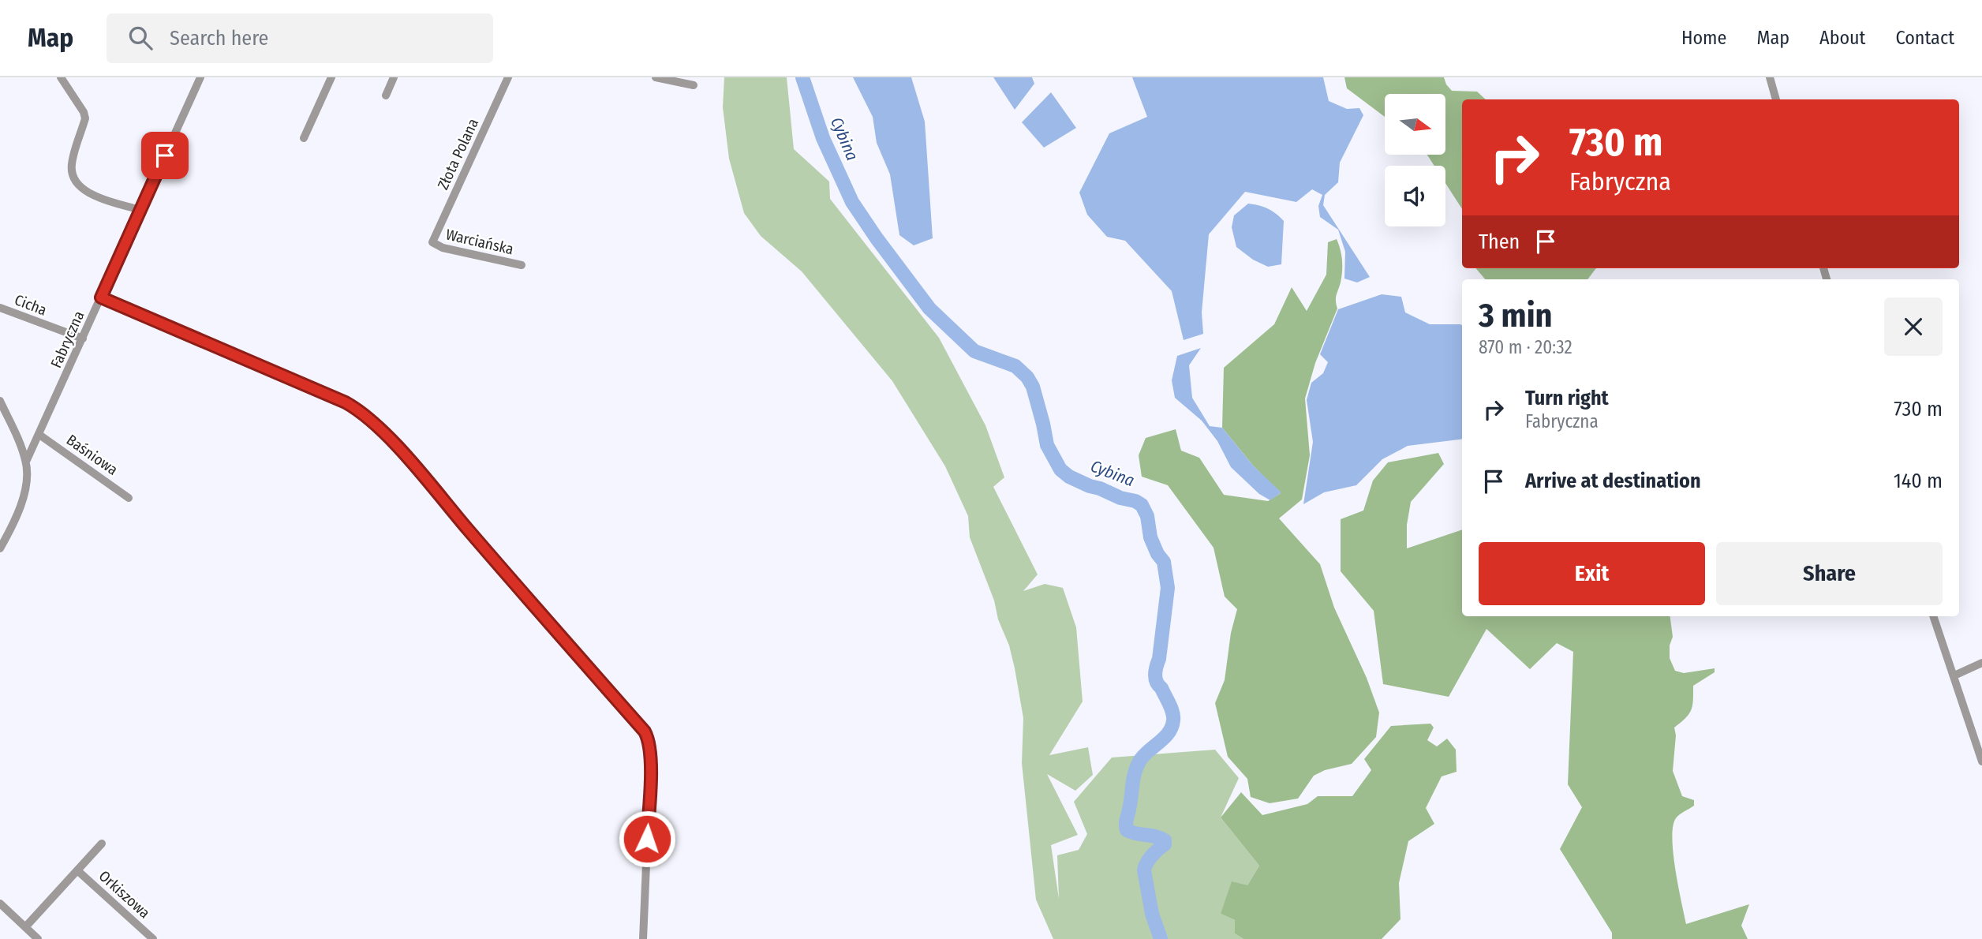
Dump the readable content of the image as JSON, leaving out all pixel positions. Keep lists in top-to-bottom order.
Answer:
{
  "streets": {
    "street": [
      "Złota Polana",
      "Warciańska",
      "Cicha",
      "Fabryczna",
      "Baśniowa",
      "Orkiszowa"
    ]
  },
  "crossings": [
    ["Złota Polana", "Warciańska"],
    ["Cicha", "Fabryczna"],
    ["Fabryczna", "Baśniowa"]
  ],
  "water": ["Cybina"],
  "north": "right",
  "page": {
    "header": "Map",
    "search": "Search here",
    "nav": [
      "Home",
      "Map",
      "About",
      "Contact"
    ],
    "turn": ["730 m", "Fabryczna"],
    "then": "Then",
    "heading": ["3 min", "870 m · 20:32"],
    "list": [
      {
        "name": "Turn right",
        "note": "Fabryczna",
        "value": "730 m"
      },
      {
        "name": "Arrive at destination",
        "value": "140 m"
      }
    ],
    "buttons": ["Exit", "Share"]
  }
}
